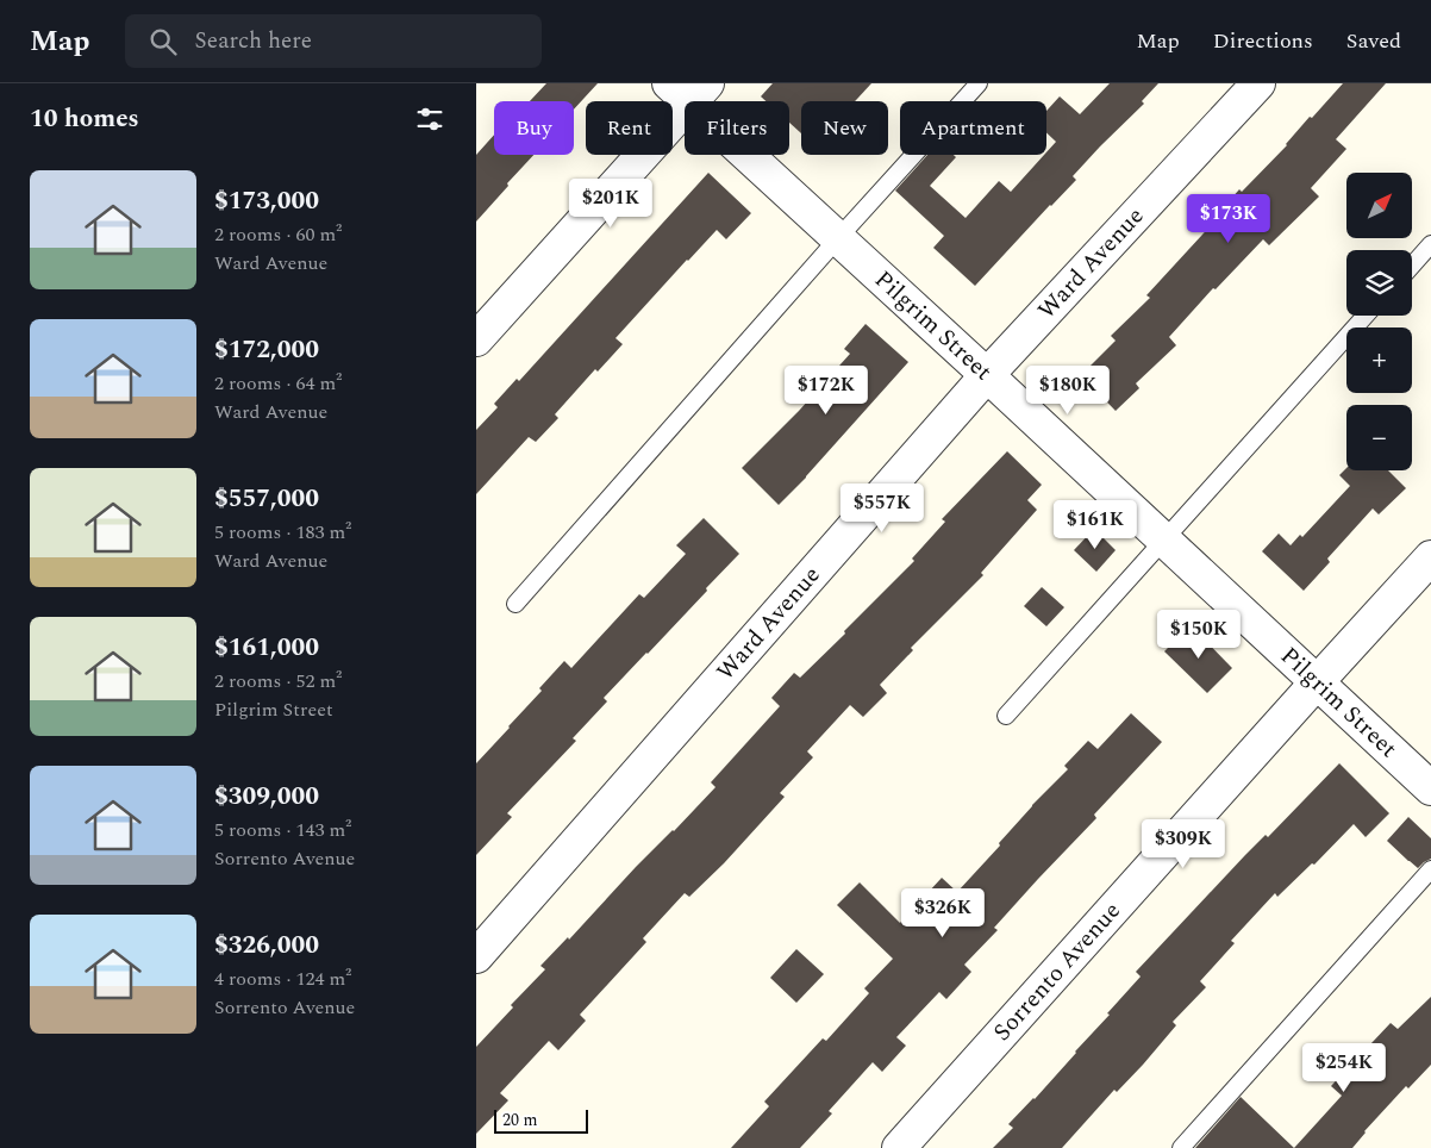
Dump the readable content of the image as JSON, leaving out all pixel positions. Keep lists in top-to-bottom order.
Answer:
{
  "streets": {
    "street": ["Ward Avenue", "Pilgrim Street", "Sorrento Avenue"]
  },
  "crossings": [
    ["Ward Avenue", "Pilgrim Street"],
    ["Pilgrim Street", "Sorrento Avenue"]
  ],
  "scale_bar": "20 m",
  "north": "top right",
  "page": {
    "header": "Map",
    "search": "Search here",
    "nav": ["Map", "Directions", "Saved"],
    "heading": "10 homes",
    "chip": [
      "Buy",
      "Rent",
      "Filters",
      "New",
      "Apartment"
    ],
    "list": [
      {
        "name": "$173,000",
        "note": "2 rooms · 60 m² · Ward Avenue"
      },
      {
        "name": "$172,000",
        "note": "2 rooms · 64 m² · Ward Avenue"
      },
      {
        "name": "$557,000",
        "note": "5 rooms · 183 m² · Ward Avenue"
      },
      {
        "name": "$161,000",
        "note": "2 rooms · 52 m² · Pilgrim Street"
      },
      {
        "name": "$309,000",
        "note": "5 rooms · 143 m² · Sorrento Avenue"
      },
      {
        "name": "$326,000",
        "note": "4 rooms · 124 m² · Sorrento Avenue"
      }
    ],
    "map_buttons": ["+", "−"],
    "price": [
      "$201K",
      "$173K",
      "$172K",
      "$180K",
      "$557K",
      "$161K",
      "$150K",
      "$309K",
      "$326K",
      "$254K"
    ],
    "scale": "20 m"
  }
}
